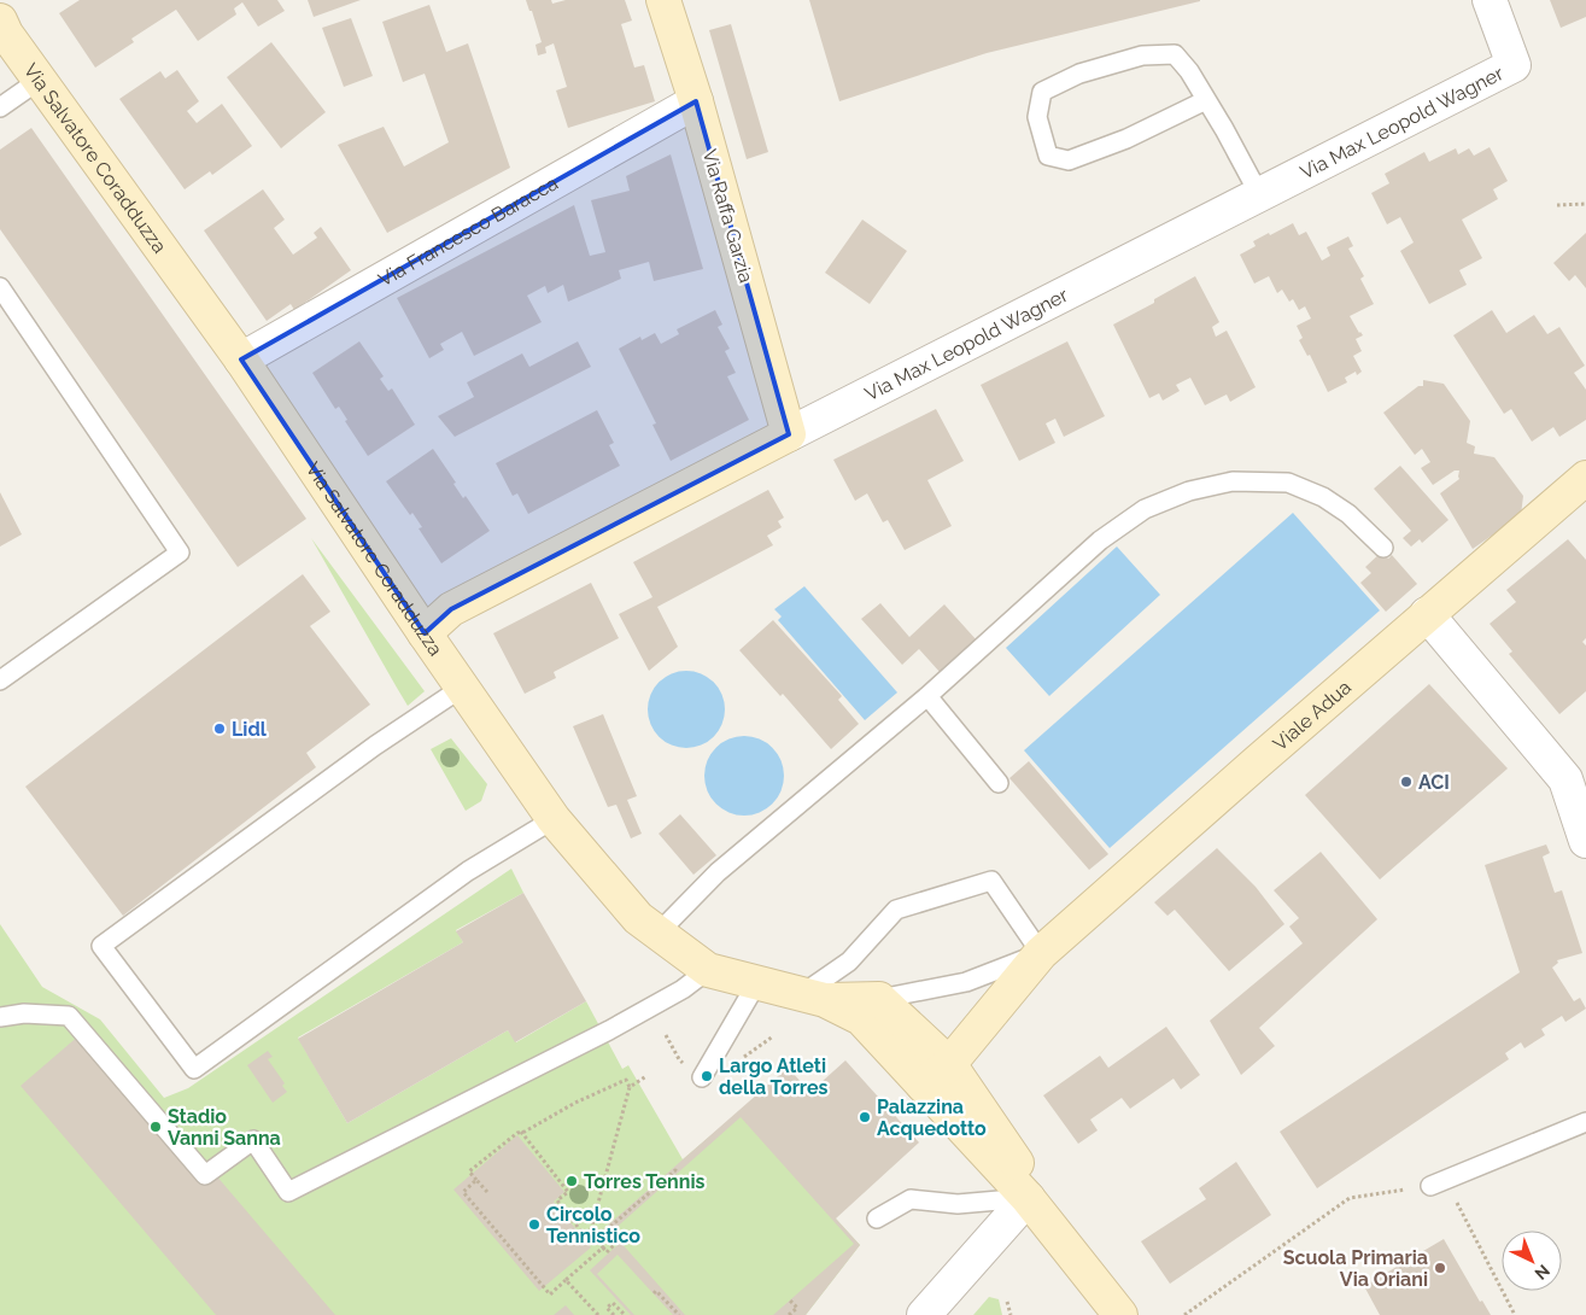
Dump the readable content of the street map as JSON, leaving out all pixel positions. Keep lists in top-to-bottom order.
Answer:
{
  "streets": {
    "main road": [
      "Via Max Leopold Wagner",
      "Via Salvatore Coradduzza",
      "Via Raffa Garzia",
      "Viale Adua"
    ],
    "street": ["Via Francesco Baracca"]
  },
  "crossings": [
    ["Via Max Leopold Wagner", "Via Salvatore Coradduzza"],
    ["Via Max Leopold Wagner", "Via Raffa Garzia"],
    ["Via Salvatore Coradduzza", "Via Francesco Baracca"],
    ["Via Salvatore Coradduzza", "Viale Adua"],
    ["Via Raffa Garzia", "Via Francesco Baracca"]
  ],
  "places": [
    "Lidl",
    "ACI",
    "Largo Atleti della Torres",
    "Palazzina Acquedotto",
    "Stadio Vanni Sanna",
    "Torres Tennis",
    "Circolo Tennistico",
    "Scuola Primaria Via Oriani"
  ],
  "north": "bottom right"
}
